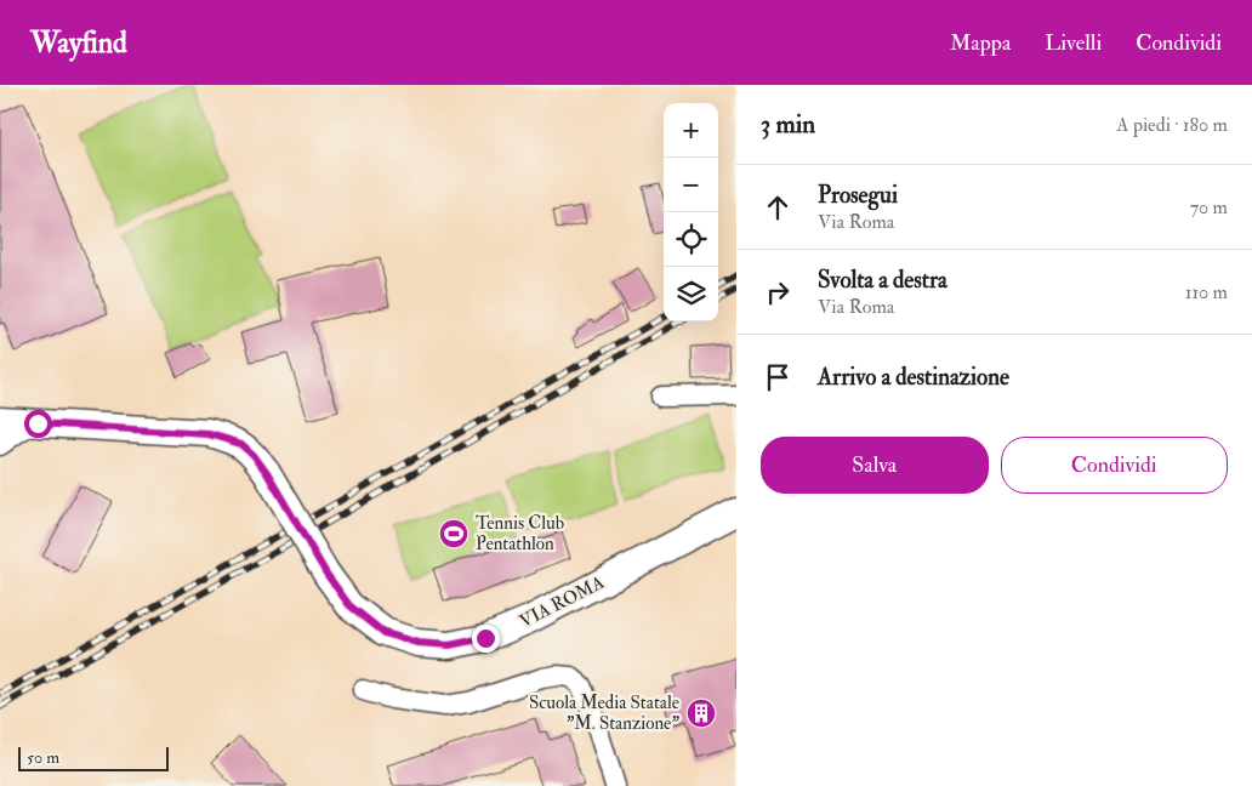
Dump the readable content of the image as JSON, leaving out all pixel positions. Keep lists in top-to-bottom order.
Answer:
{
  "streets": {
    "street": ["VIA ROMA"]
  },
  "places": {
    "sports": ["Tennis Club Pentathlon"],
    "building": ["Scuola Media Statale \"M. Stanzione\""]
  },
  "scale_bar": "50 m",
  "page": {
    "header": "Wayfind",
    "nav": ["Mappa", "Livelli", "Condividi"],
    "heading": ["3 min", "A piedi · 180 m"],
    "map_buttons": ["+", "−"],
    "list": [
      ["Prosegui", "Via Roma", "70 m"],
      ["Svolta a destra", "Via Roma", "110 m"],
      "Arrivo a destinazione"
    ],
    "buttons": ["Salva", "Condividi"],
    "scale": "50 m"
  }
}
